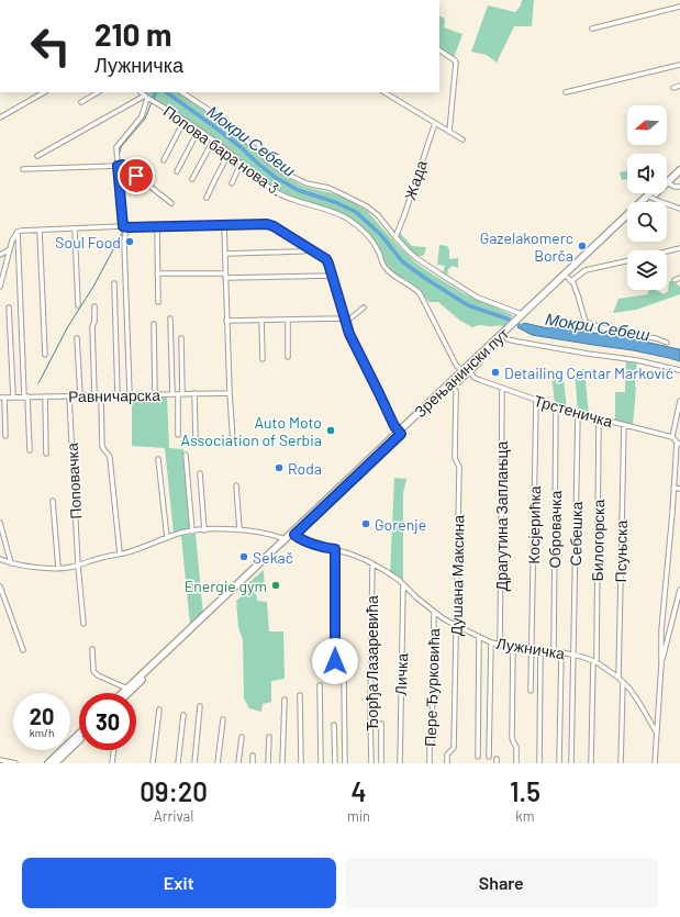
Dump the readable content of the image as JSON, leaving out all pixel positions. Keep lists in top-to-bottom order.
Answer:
{
  "streets": {
    "main road": ["Зрењанински пут"],
    "street": [
      "Попова бара нова 3.",
      "Жада",
      "Равничарска",
      "Трстеничка",
      "Поповачка",
      "Драгутина Заплањца",
      "Косјерићка",
      "Обровачка",
      "Себешка",
      "Билогорска",
      "Псуњска",
      "Душана Максина",
      "Лужничка",
      "Ђорђа Лазаревића",
      "Личка",
      "Пере Ђурковића"
    ]
  },
  "crossings": [
    ["Попова бара нова 3.", "Зрењанински пут"],
    ["Попова бара нова 3.", "Трстеничка"],
    ["Зрењанински пут", "Трстеничка"],
    ["Зрењанински пут", "Душана Максина"],
    ["Зрењанински пут", "Лужничка"],
    ["Равничарска", "Поповачка"],
    ["Трстеничка", "Драгутина Заплањца"],
    ["Трстеничка", "Косјерићка"],
    ["Трстеничка", "Обровачка"],
    ["Трстеничка", "Себешка"],
    ["Трстеничка", "Билогорска"],
    ["Трстеничка", "Псуњска"],
    ["Драгутина Заплањца", "Лужничка"],
    ["Косјерићка", "Лужничка"],
    ["Обровачка", "Лужничка"],
    ["Себешка", "Лужничка"],
    ["Билогорска", "Лужничка"],
    ["Псуњска", "Лужничка"],
    ["Душана Максина", "Лужничка"],
    ["Лужничка", "Ђорђа Лазаревића"],
    ["Лужничка", "Личка"],
    ["Лужничка", "Пере Ђурковића"]
  ],
  "water": ["Мокри Себеш"],
  "places": [
    "Soul Food",
    "Gazelakomerc Borča",
    "Detailing Centar Marković",
    "Auto Moto Association of Serbia",
    "Roda",
    "Gorenje",
    "Sekač",
    "Energie gym"
  ],
  "north": "left",
  "page": {
    "turn": ["210 m", "Лужничка"],
    "speed": "20 km/h",
    "limit": "30",
    "eta": [
      "09:20",
      "Arrival",
      "4",
      "min",
      "1.5",
      "km"
    ],
    "buttons": ["Exit", "Share"]
  }
}
